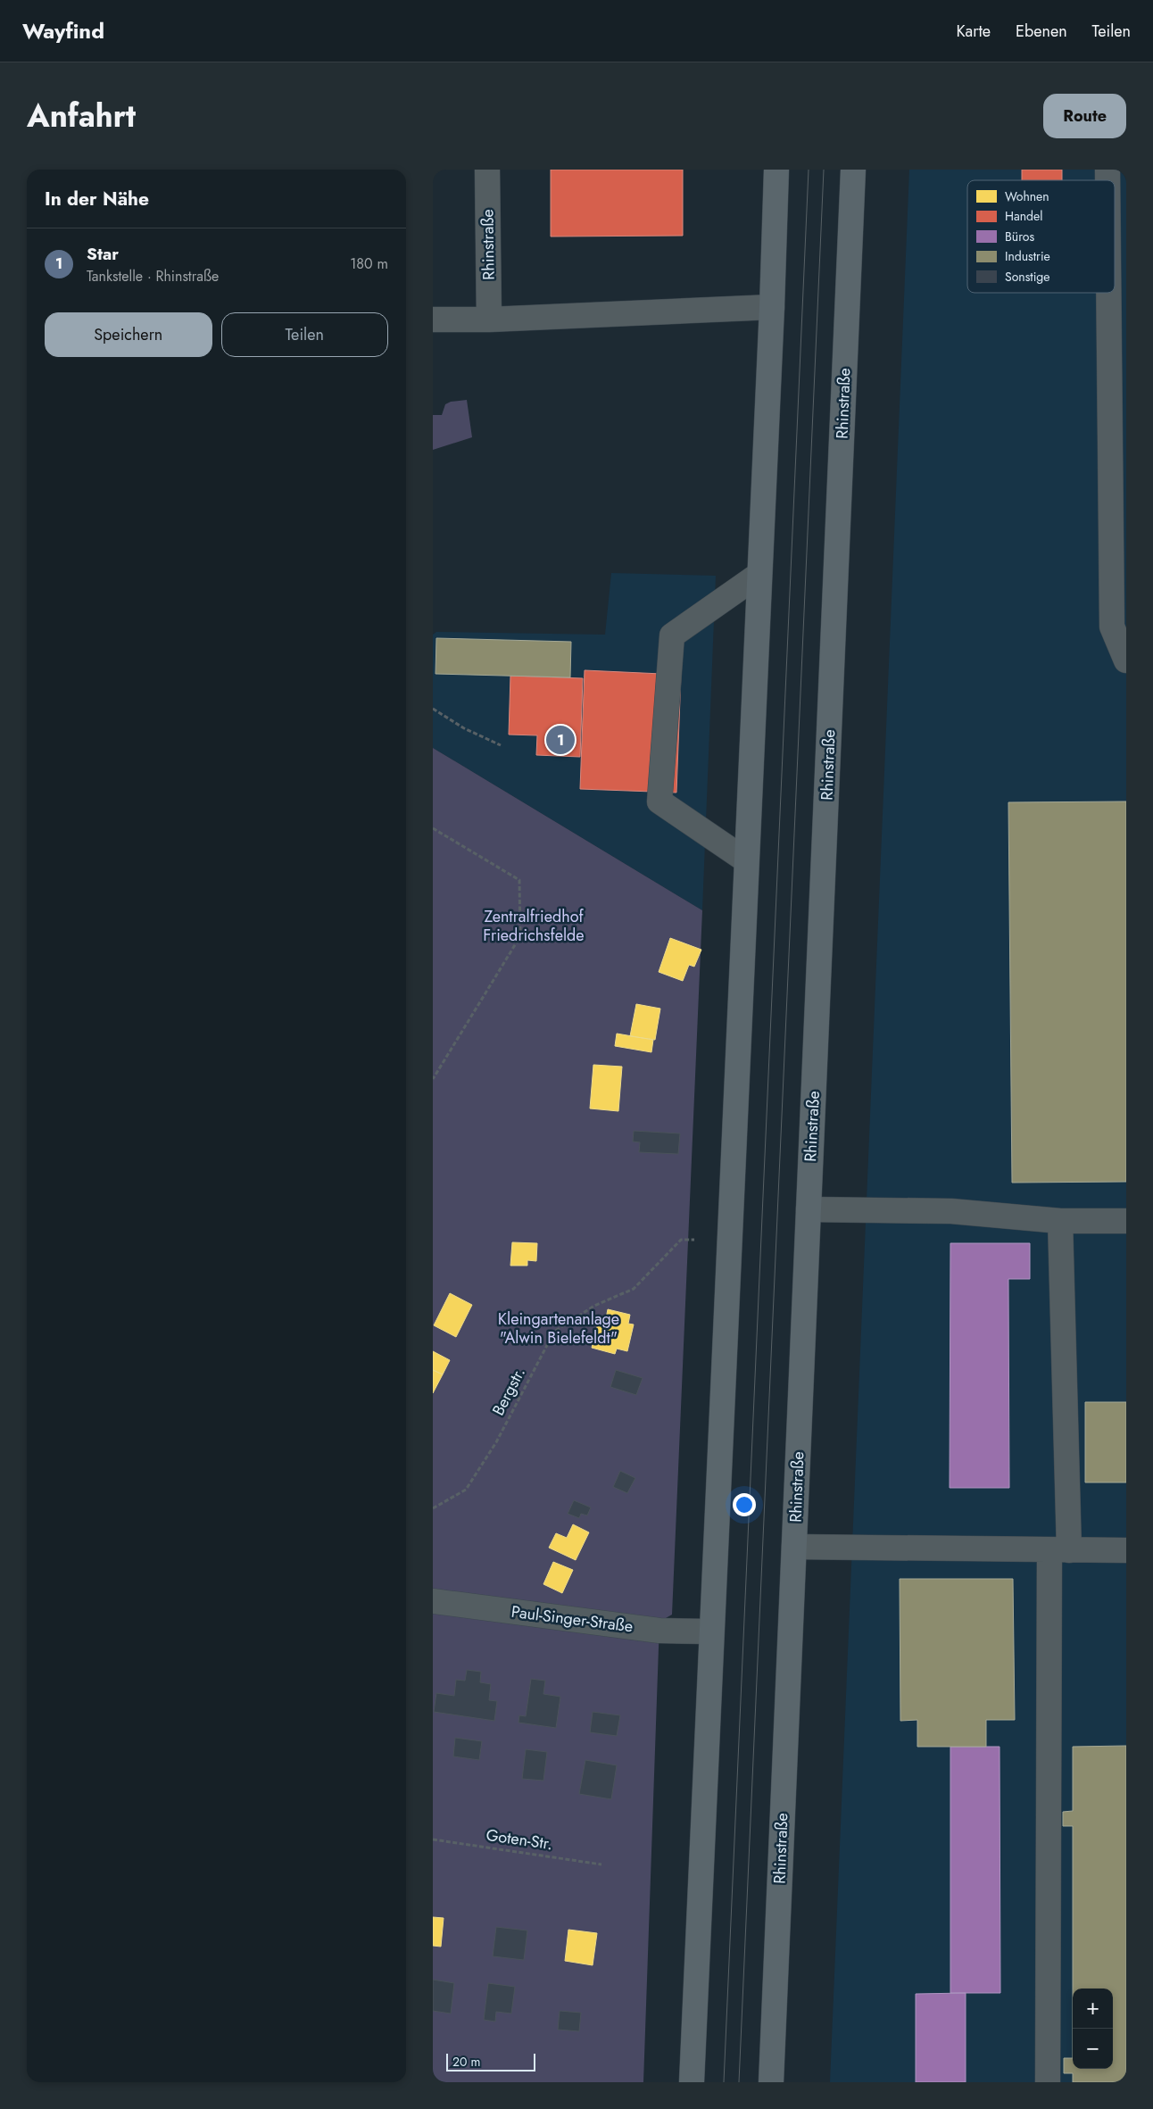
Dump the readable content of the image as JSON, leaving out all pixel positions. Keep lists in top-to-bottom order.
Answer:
{
  "streets": {
    "main road": ["Rhinstraße"],
    "street": ["Paul-Singer-Straße"],
    "path": ["Bergstr.", "Goten-Str."]
  },
  "parks": ["Zentralfriedhof Friedrichsfelde", "Kleingartenanlage \"Alwin Bielefeldt\""],
  "legend": [
    "Wohnen",
    "Handel",
    "Büros",
    "Industrie",
    "Sonstige"
  ],
  "scale_bar": "20 m",
  "page": {
    "header": "Wayfind",
    "nav": ["Karte", "Ebenen", "Teilen"],
    "title": "Anfahrt",
    "buttons": [
      "Route",
      ["Speichern", "Teilen"]
    ],
    "heading": "In der Nähe",
    "list": [
      {
        "mark": "1",
        "name": "Star",
        "note": "Tankstelle · Rhinstraße",
        "value": "180 m"
      }
    ],
    "pins": "1",
    "map_buttons": ["+", "−"],
    "scale": "20 m"
  }
}
